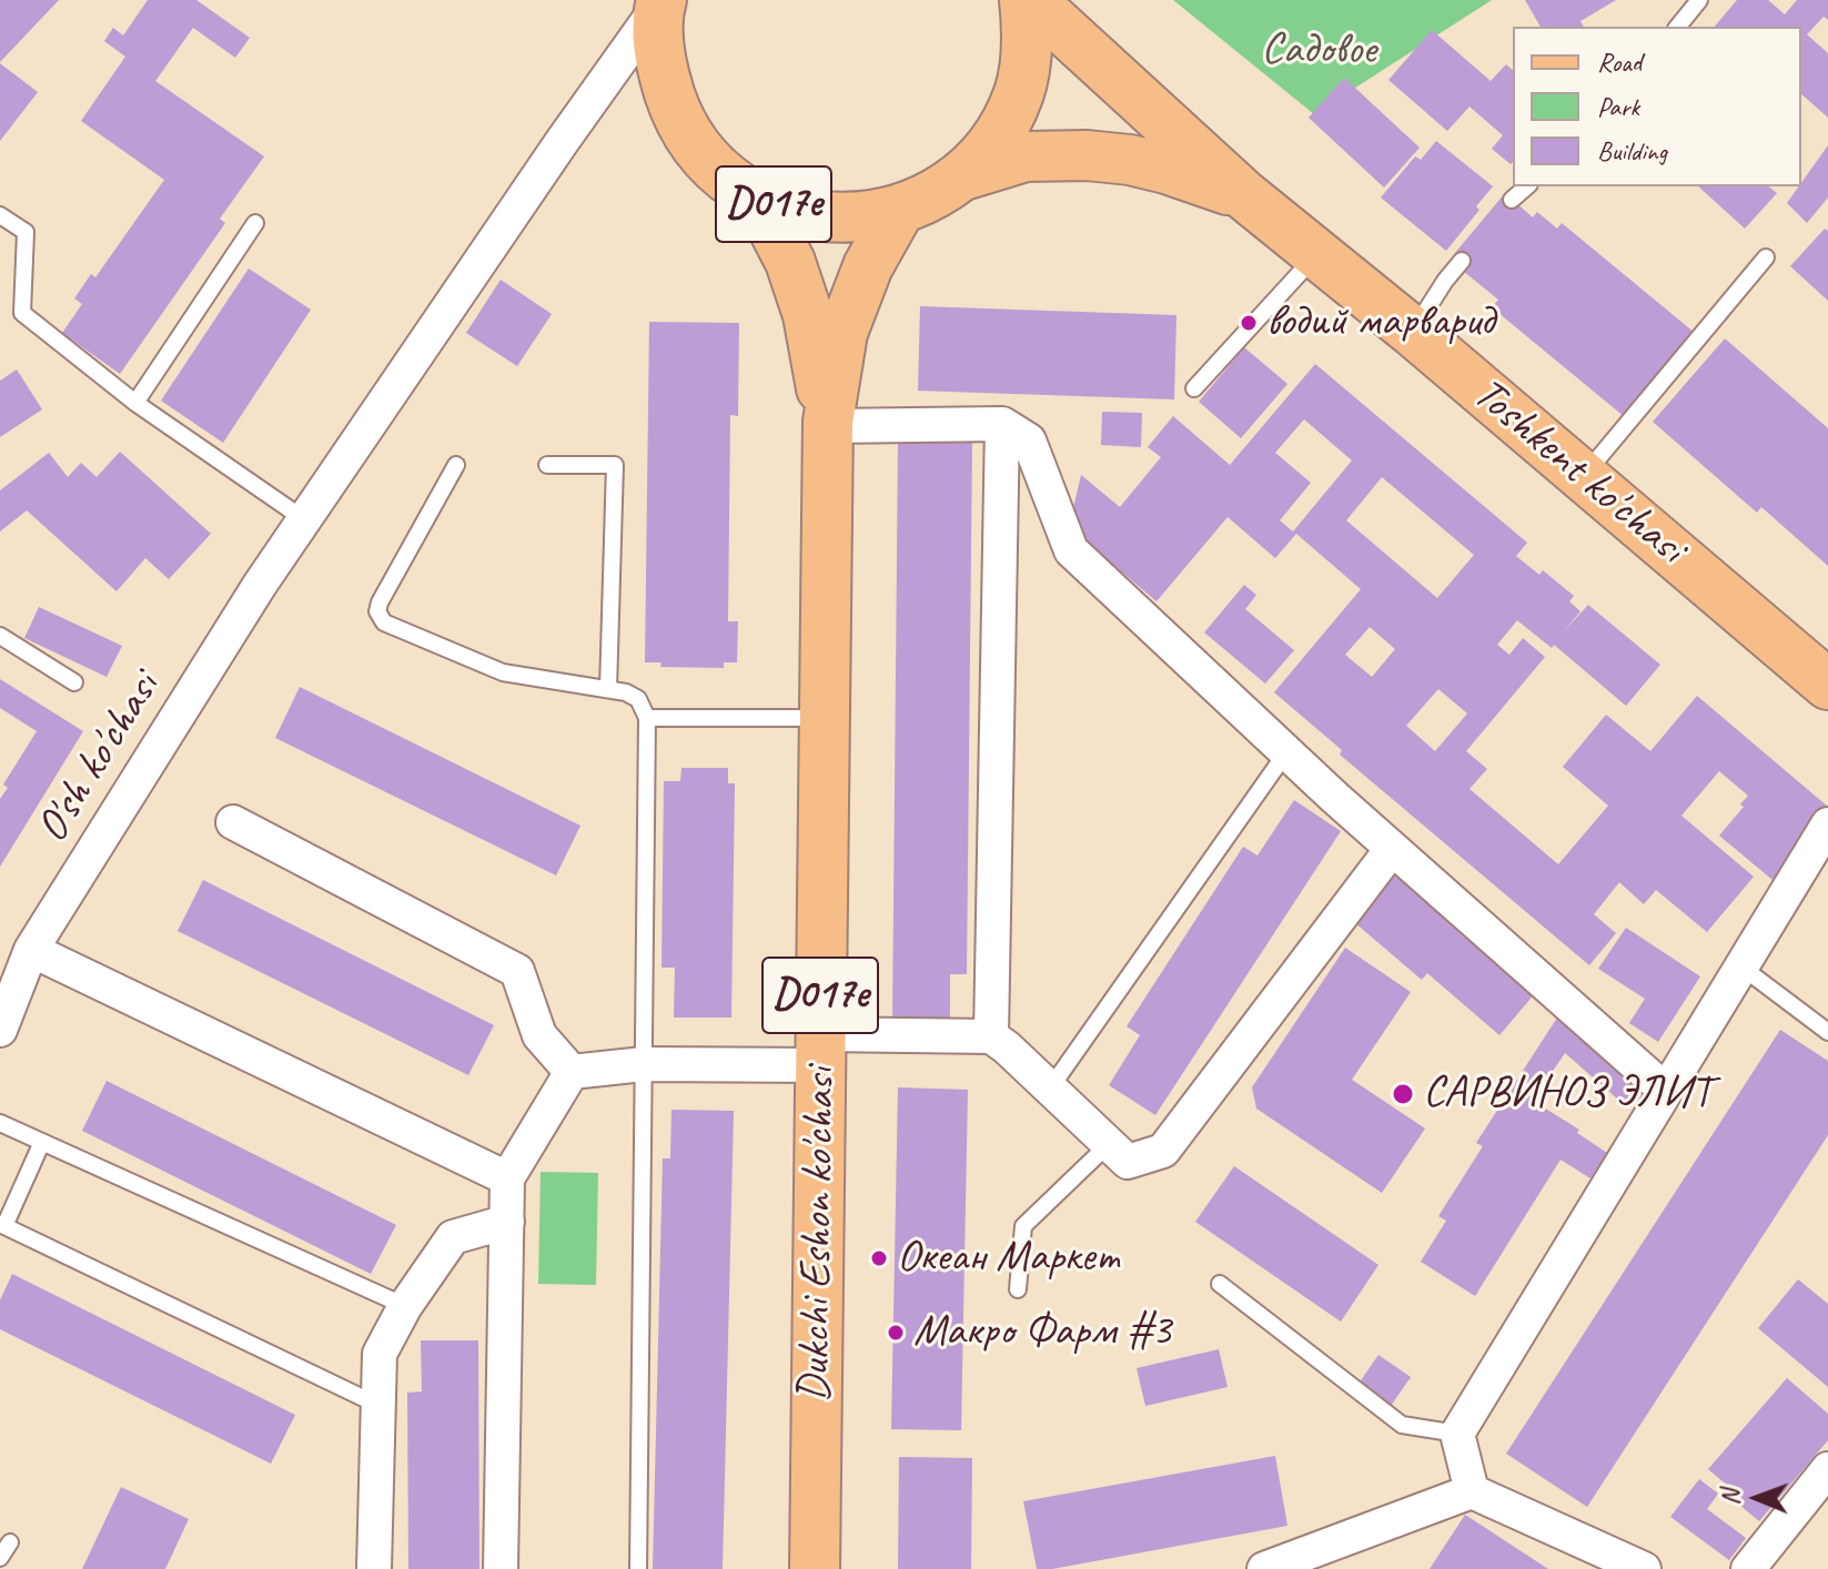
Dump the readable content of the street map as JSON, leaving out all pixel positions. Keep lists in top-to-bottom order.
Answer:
{
  "streets": {
    "main road": ["D017e", "Toshkent ko'chasi", "Dukchi Eshon ko'chasi"],
    "street": ["O'sh ko'chasi"]
  },
  "crossings": [
    ["D017e", "Toshkent ko'chasi"],
    ["D017e", "O'sh ko'chasi"],
    ["D017e", "Dukchi Eshon ko'chasi"]
  ],
  "parks": ["Садовое"],
  "places": [
    "водий марварид",
    "САРВИНОЗ ЭЛИТ",
    "Океан Маркет",
    "Макро Фарм #3"
  ],
  "legend": ["Road", "Park", "Building"],
  "north": "left"
}
